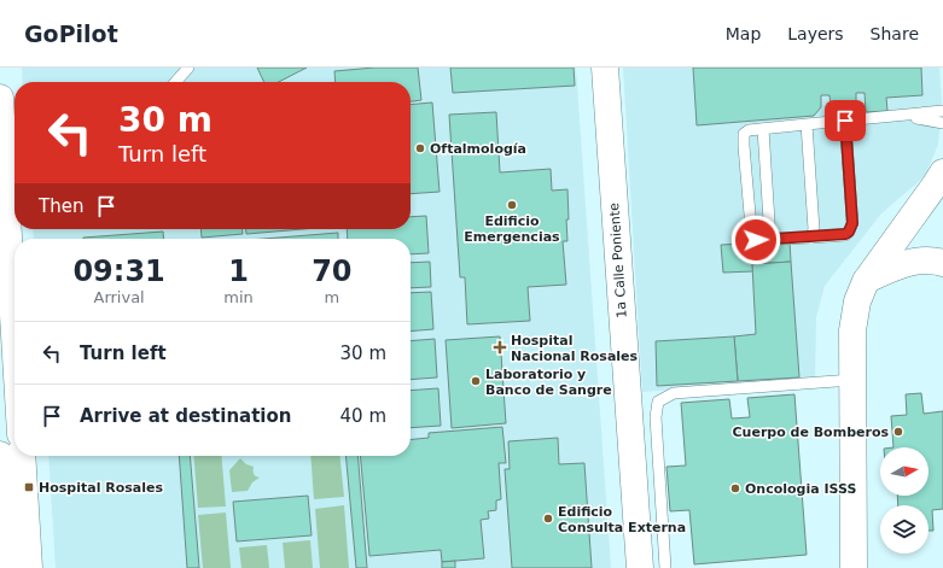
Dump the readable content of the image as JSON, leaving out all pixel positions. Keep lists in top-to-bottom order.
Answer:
{
  "streets": {
    "street": ["1a Calle Poniente"]
  },
  "places": {
    "other": [
      "Oftalmología",
      "Edificio Emergencias",
      "Laboratorio y Banco de Sangre",
      "Cuerpo de Bomberos",
      "Oncologia ISSS",
      "Edificio Consulta Externa"
    ],
    "health": ["Hospital Nacional Rosales"],
    "transit": ["Hospital Rosales"]
  },
  "north": "right",
  "page": {
    "header": "GoPilot",
    "nav": ["Map", "Layers", "Share"],
    "turn": ["30 m", "Turn left"],
    "then": "Then",
    "eta": [
      "09:31",
      "Arrival",
      "1",
      "min",
      "70",
      "m"
    ],
    "list": [
      {
        "name": "Turn left",
        "value": "30 m"
      },
      {
        "name": "Arrive at destination",
        "value": "40 m"
      }
    ]
  }
}
